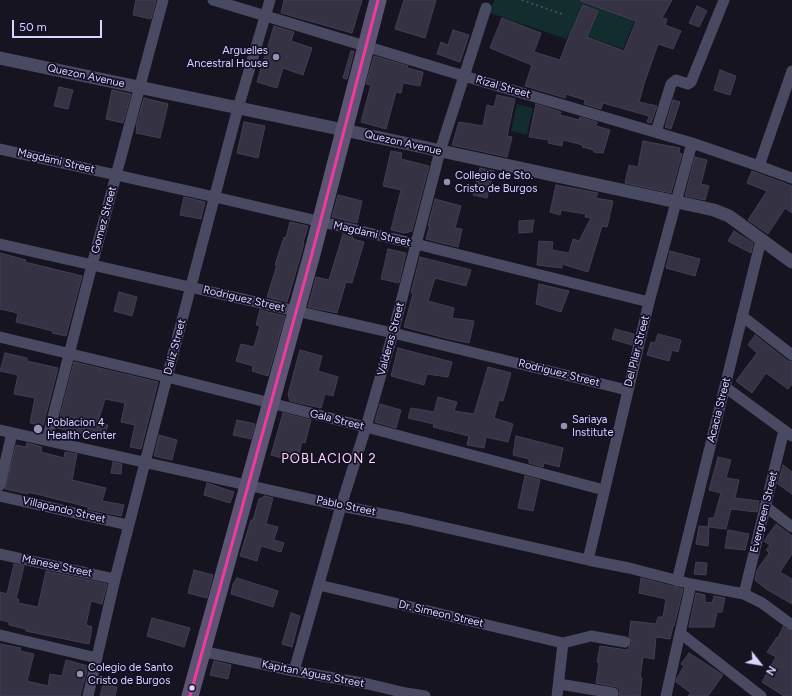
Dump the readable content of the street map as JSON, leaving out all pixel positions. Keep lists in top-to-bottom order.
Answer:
{
  "streets": {
    "street": [
      "Quezon Avenue",
      "Rizal Street",
      "Magdami Street",
      "Gomez Street",
      "Rodriguez Street",
      "Valderas Street",
      "Daliz Street",
      "Del Pilar Street",
      "Acacia Street",
      "Gala Street",
      "Pablo Street",
      "Villapando Street",
      "Evergreen Street",
      "Manese Street",
      "Dr. Simeon Street",
      "Kapitan Aguas Street"
    ]
  },
  "crossings": [
    ["Quezon Avenue", "Gomez Street"],
    ["Quezon Avenue", "Valderas Street"],
    ["Quezon Avenue", "Daliz Street"],
    ["Quezon Avenue", "Del Pilar Street"],
    ["Quezon Avenue", "Acacia Street"],
    ["Rizal Street", "Valderas Street"],
    ["Rizal Street", "Daliz Street"],
    ["Rizal Street", "Del Pilar Street"],
    ["Magdami Street", "Gomez Street"],
    ["Magdami Street", "Valderas Street"],
    ["Magdami Street", "Daliz Street"],
    ["Magdami Street", "Del Pilar Street"],
    ["Gomez Street", "Rodriguez Street"],
    ["Gomez Street", "Gala Street"],
    ["Gomez Street", "Pablo Street"],
    ["Rodriguez Street", "Valderas Street"],
    ["Rodriguez Street", "Daliz Street"],
    ["Rodriguez Street", "Del Pilar Street"],
    ["Valderas Street", "Gala Street"],
    ["Valderas Street", "Pablo Street"],
    ["Valderas Street", "Dr. Simeon Street"],
    ["Valderas Street", "Kapitan Aguas Street"],
    ["Daliz Street", "Gala Street"],
    ["Daliz Street", "Pablo Street"],
    ["Daliz Street", "Villapando Street"],
    ["Daliz Street", "Manese Street"],
    ["Del Pilar Street", "Gala Street"],
    ["Del Pilar Street", "Pablo Street"],
    ["Acacia Street", "Pablo Street"],
    ["Pablo Street", "Evergreen Street"]
  ],
  "districts": ["POBLACION 2"],
  "places": [
    "Arguelles Ancestral House",
    "Collegio de Sto. Cristo de Burgos",
    "Sariaya Institute",
    "Poblacion 4 Health Center",
    "Colegio de Santo Cristo de Burgos"
  ],
  "scale_bar": "50 m",
  "north": "bottom right"
}
